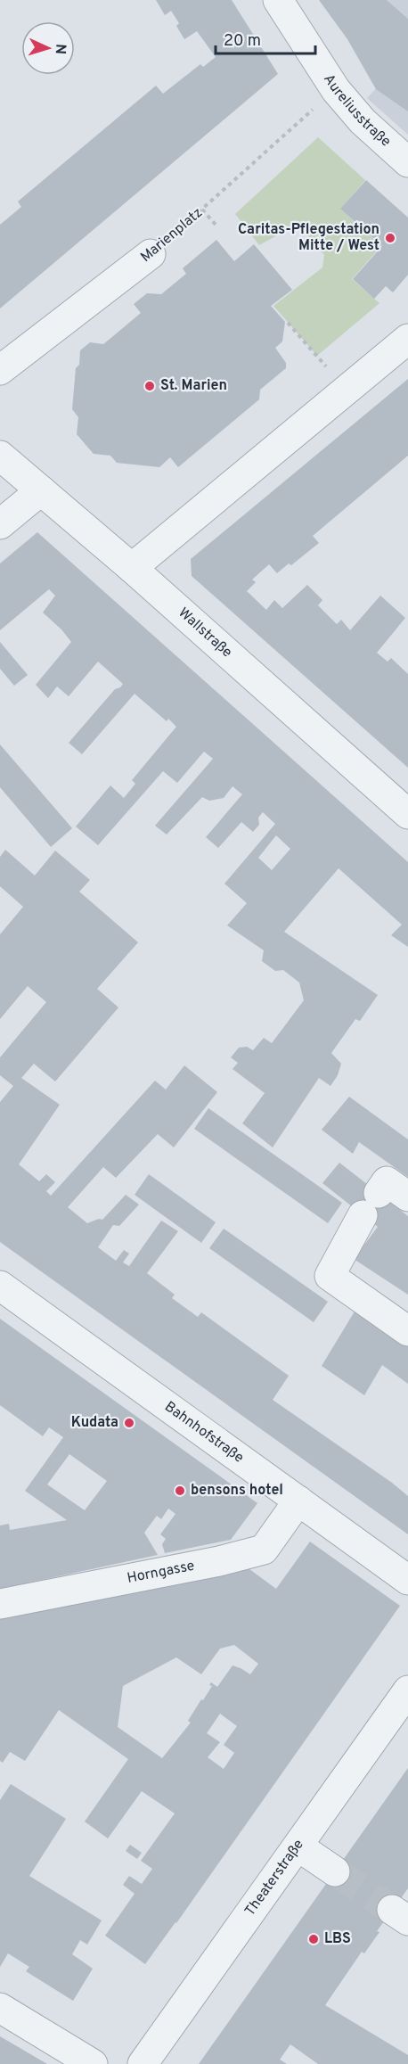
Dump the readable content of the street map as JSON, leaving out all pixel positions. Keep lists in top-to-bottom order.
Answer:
{
  "streets": {
    "street": [
      "Aureliusstraße",
      "Marienplatz",
      "Wallstraße",
      "Bahnhofstraße",
      "Horngasse",
      "Theaterstraße"
    ]
  },
  "crossings": [
    ["Aureliusstraße", "Marienplatz"],
    ["Bahnhofstraße", "Horngasse"]
  ],
  "places": [
    "Caritas-Pflegestation Mitte / West",
    "St. Marien",
    "Kudata",
    "bensons hotel",
    "LBS"
  ],
  "scale_bar": "20 m",
  "north": "right"
}
